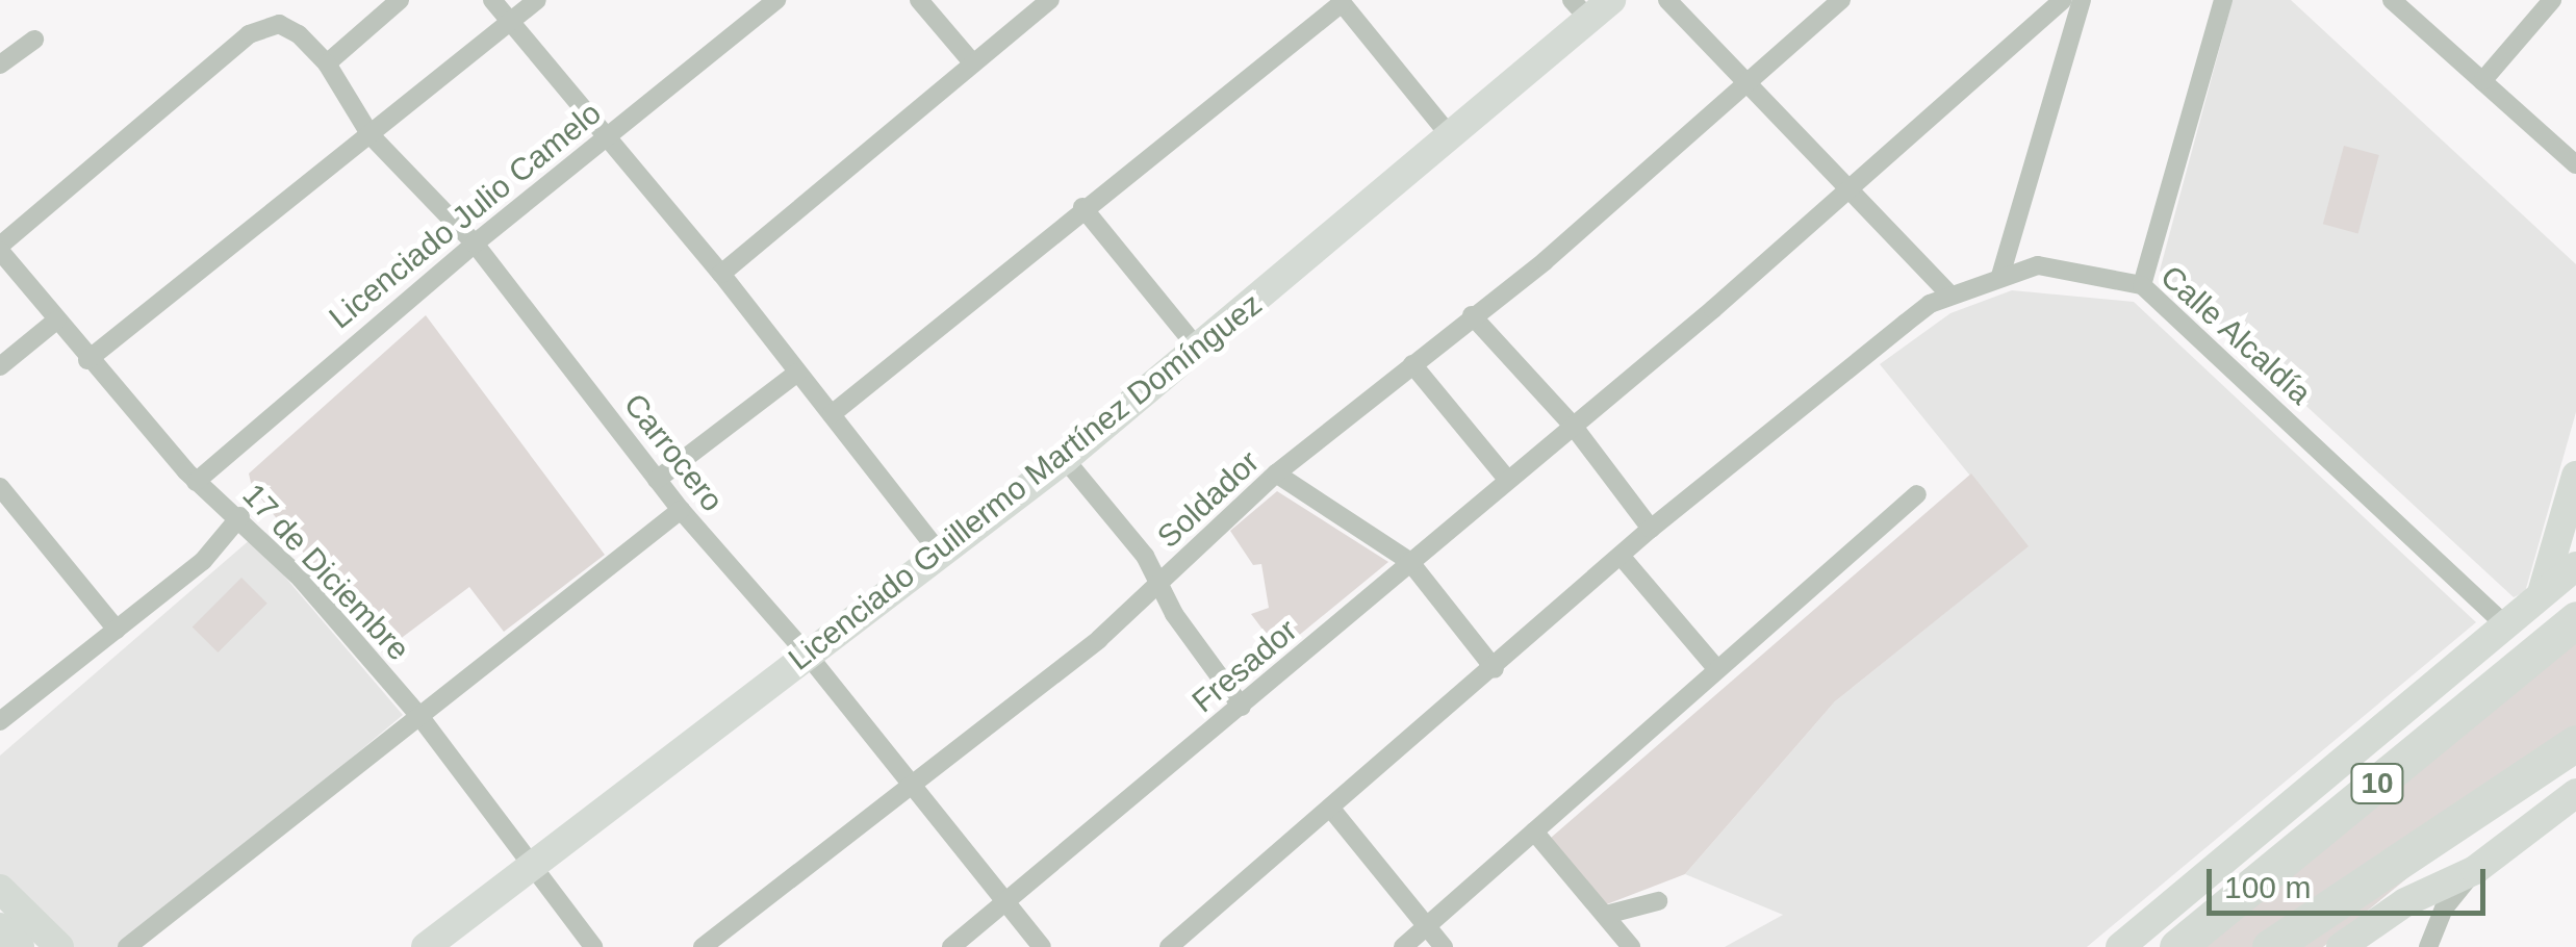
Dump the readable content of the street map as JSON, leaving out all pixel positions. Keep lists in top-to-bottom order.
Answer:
{
  "streets": {
    "highway": ["10"],
    "street": [
      "Licenciado Julio Camelo",
      "Calle Alcaldía",
      "Carrocero",
      "Licenciado Guillermo Martínez Domínguez",
      "Soldador",
      "17 de Diciembre",
      "Fresador"
    ]
  },
  "crossings": [
    ["Licenciado Julio Camelo", "Carrocero"],
    ["Licenciado Julio Camelo", "17 de Diciembre"],
    ["Carrocero", "Licenciado Guillermo Martínez Domínguez"],
    ["Carrocero", "Soldador"],
    ["Carrocero", "17 de Diciembre"],
    ["Carrocero", "Fresador"],
    ["Licenciado Guillermo Martínez Domínguez", "17 de Diciembre"]
  ],
  "scale_bar": "100 m"
}
